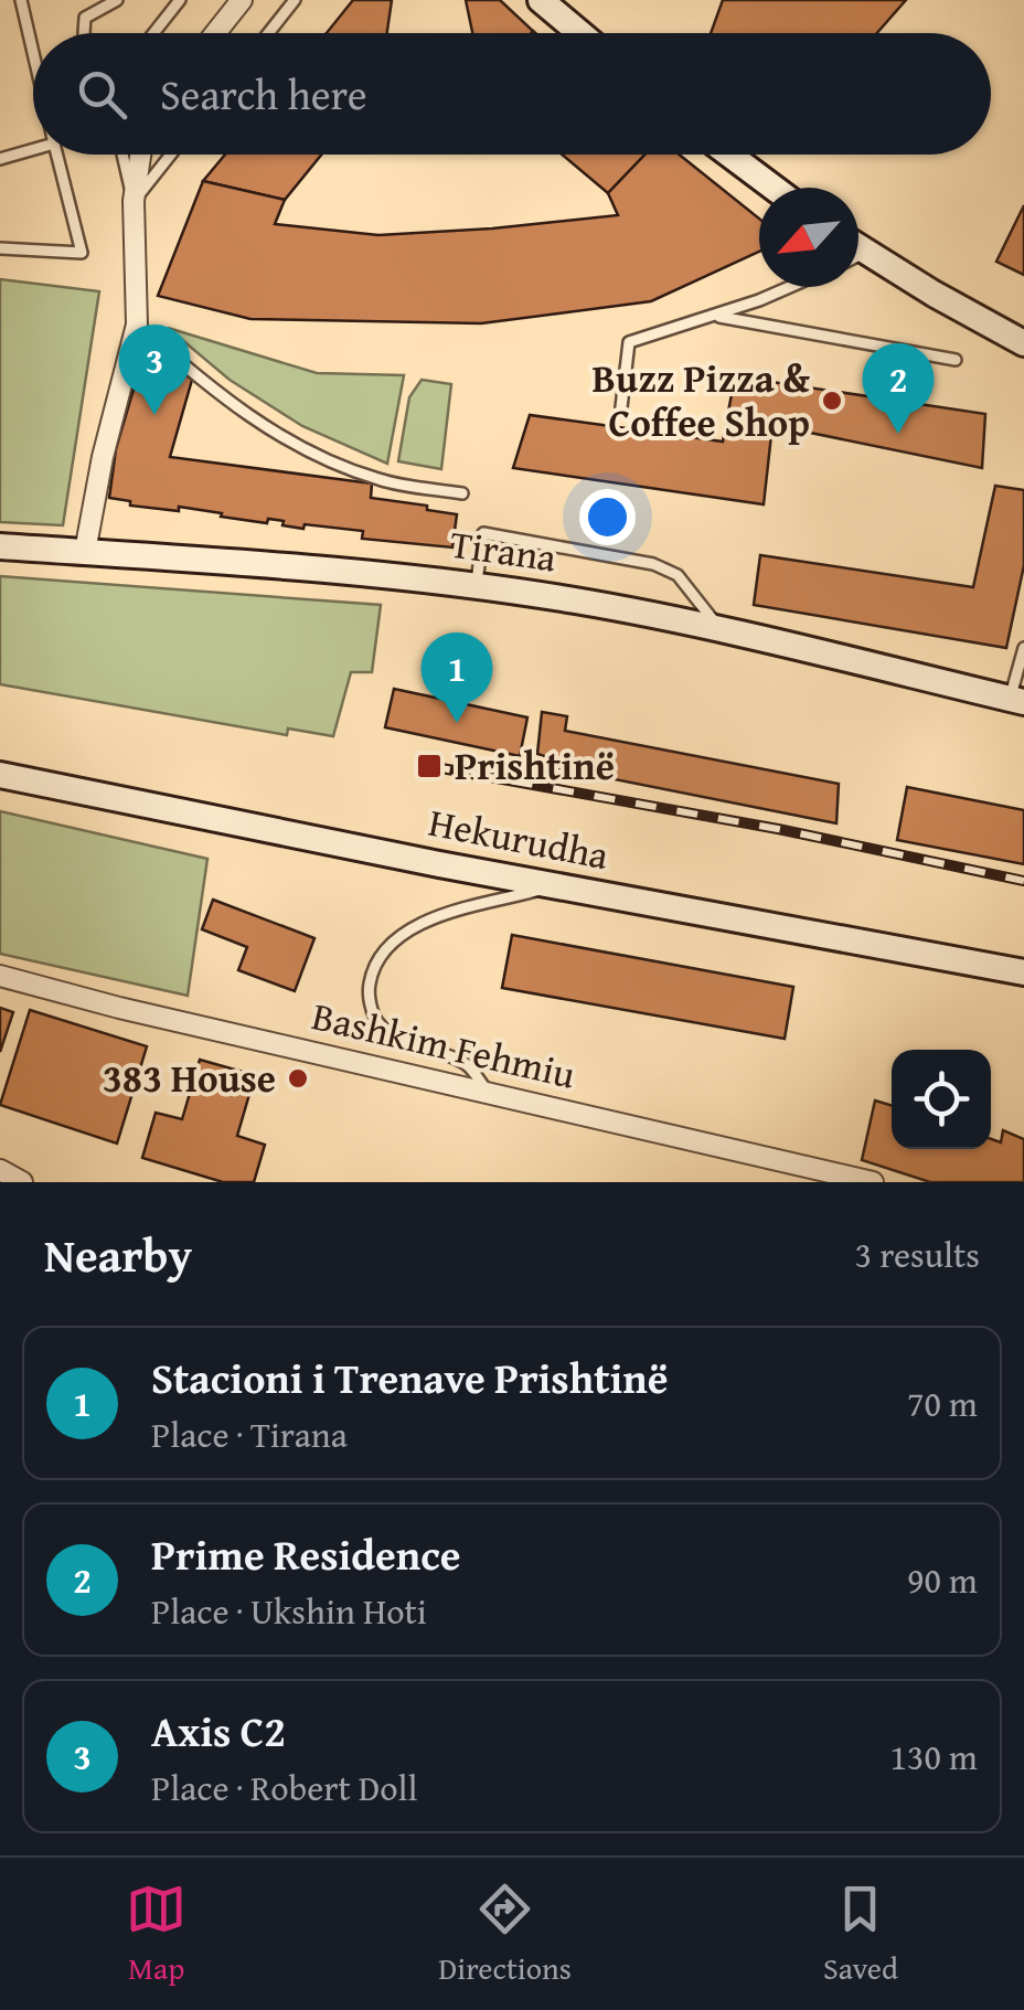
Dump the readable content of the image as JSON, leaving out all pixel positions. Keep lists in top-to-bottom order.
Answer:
{
  "streets": {
    "main road": ["Tirana", "Hekurudha"],
    "street": ["Bashkim Fehmiu"]
  },
  "places": {
    "other": ["Buzz Pizza & Coffee Shop", "383 House"],
    "transit": ["Prishtinë"]
  },
  "north": "bottom left",
  "page": {
    "search": "Search here",
    "pins": ["3", "2", "1"],
    "heading": ["Nearby", "3 results"],
    "list": [
      {
        "mark": "1",
        "name": "Stacioni i Trenave Prishtinë",
        "note": "Place · Tirana",
        "value": "70 m"
      },
      {
        "mark": "2",
        "name": "Prime Residence",
        "note": "Place · Ukshin Hoti",
        "value": "90 m"
      },
      {
        "mark": "3",
        "name": "Axis C2",
        "note": "Place · Robert Doll",
        "value": "130 m"
      }
    ],
    "nav": ["Map", "Directions", "Saved"]
  }
}
